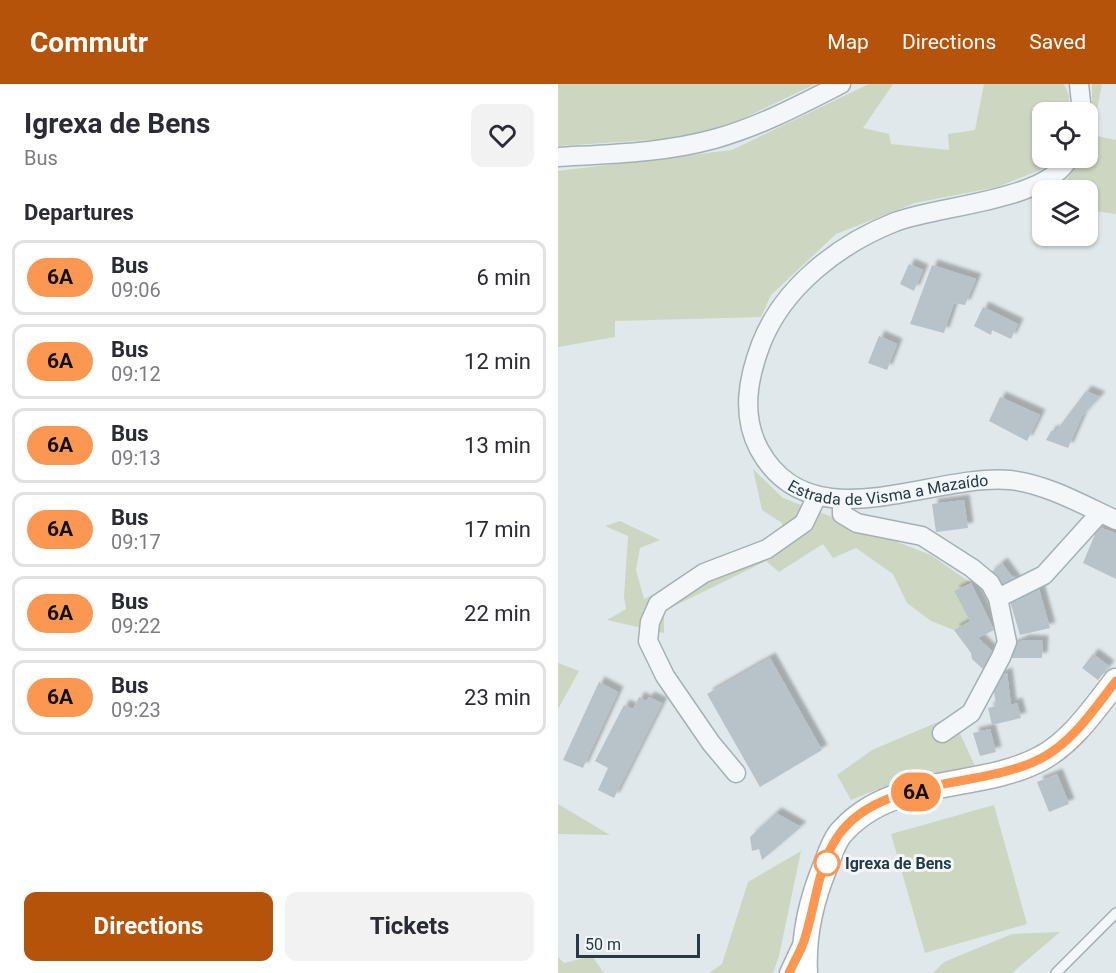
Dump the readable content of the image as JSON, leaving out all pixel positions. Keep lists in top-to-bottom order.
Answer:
{
  "streets": {
    "street": ["Estrada de Visma a Mazaído"]
  },
  "places": ["Igrexa de Bens"],
  "lines": ["bus line 6A"],
  "scale_bar": "50 m",
  "page": {
    "header": "Commutr",
    "nav": ["Map", "Directions", "Saved"],
    "heading": [
      ["Igrexa de Bens", "Bus"],
      "Departures"
    ],
    "on_map": "6A",
    "list": [
      {
        "mark": "6A",
        "name": "Bus",
        "note": "09:06",
        "value": "6 min"
      },
      {
        "mark": "6A",
        "name": "Bus",
        "note": "09:12",
        "value": "12 min"
      },
      {
        "mark": "6A",
        "name": "Bus",
        "note": "09:13",
        "value": "13 min"
      },
      {
        "mark": "6A",
        "name": "Bus",
        "note": "09:17",
        "value": "17 min"
      },
      {
        "mark": "6A",
        "name": "Bus",
        "note": "09:22",
        "value": "22 min"
      },
      {
        "mark": "6A",
        "name": "Bus",
        "note": "09:23",
        "value": "23 min"
      }
    ],
    "buttons": ["Directions", "Tickets"],
    "scale": "50 m"
  }
}
